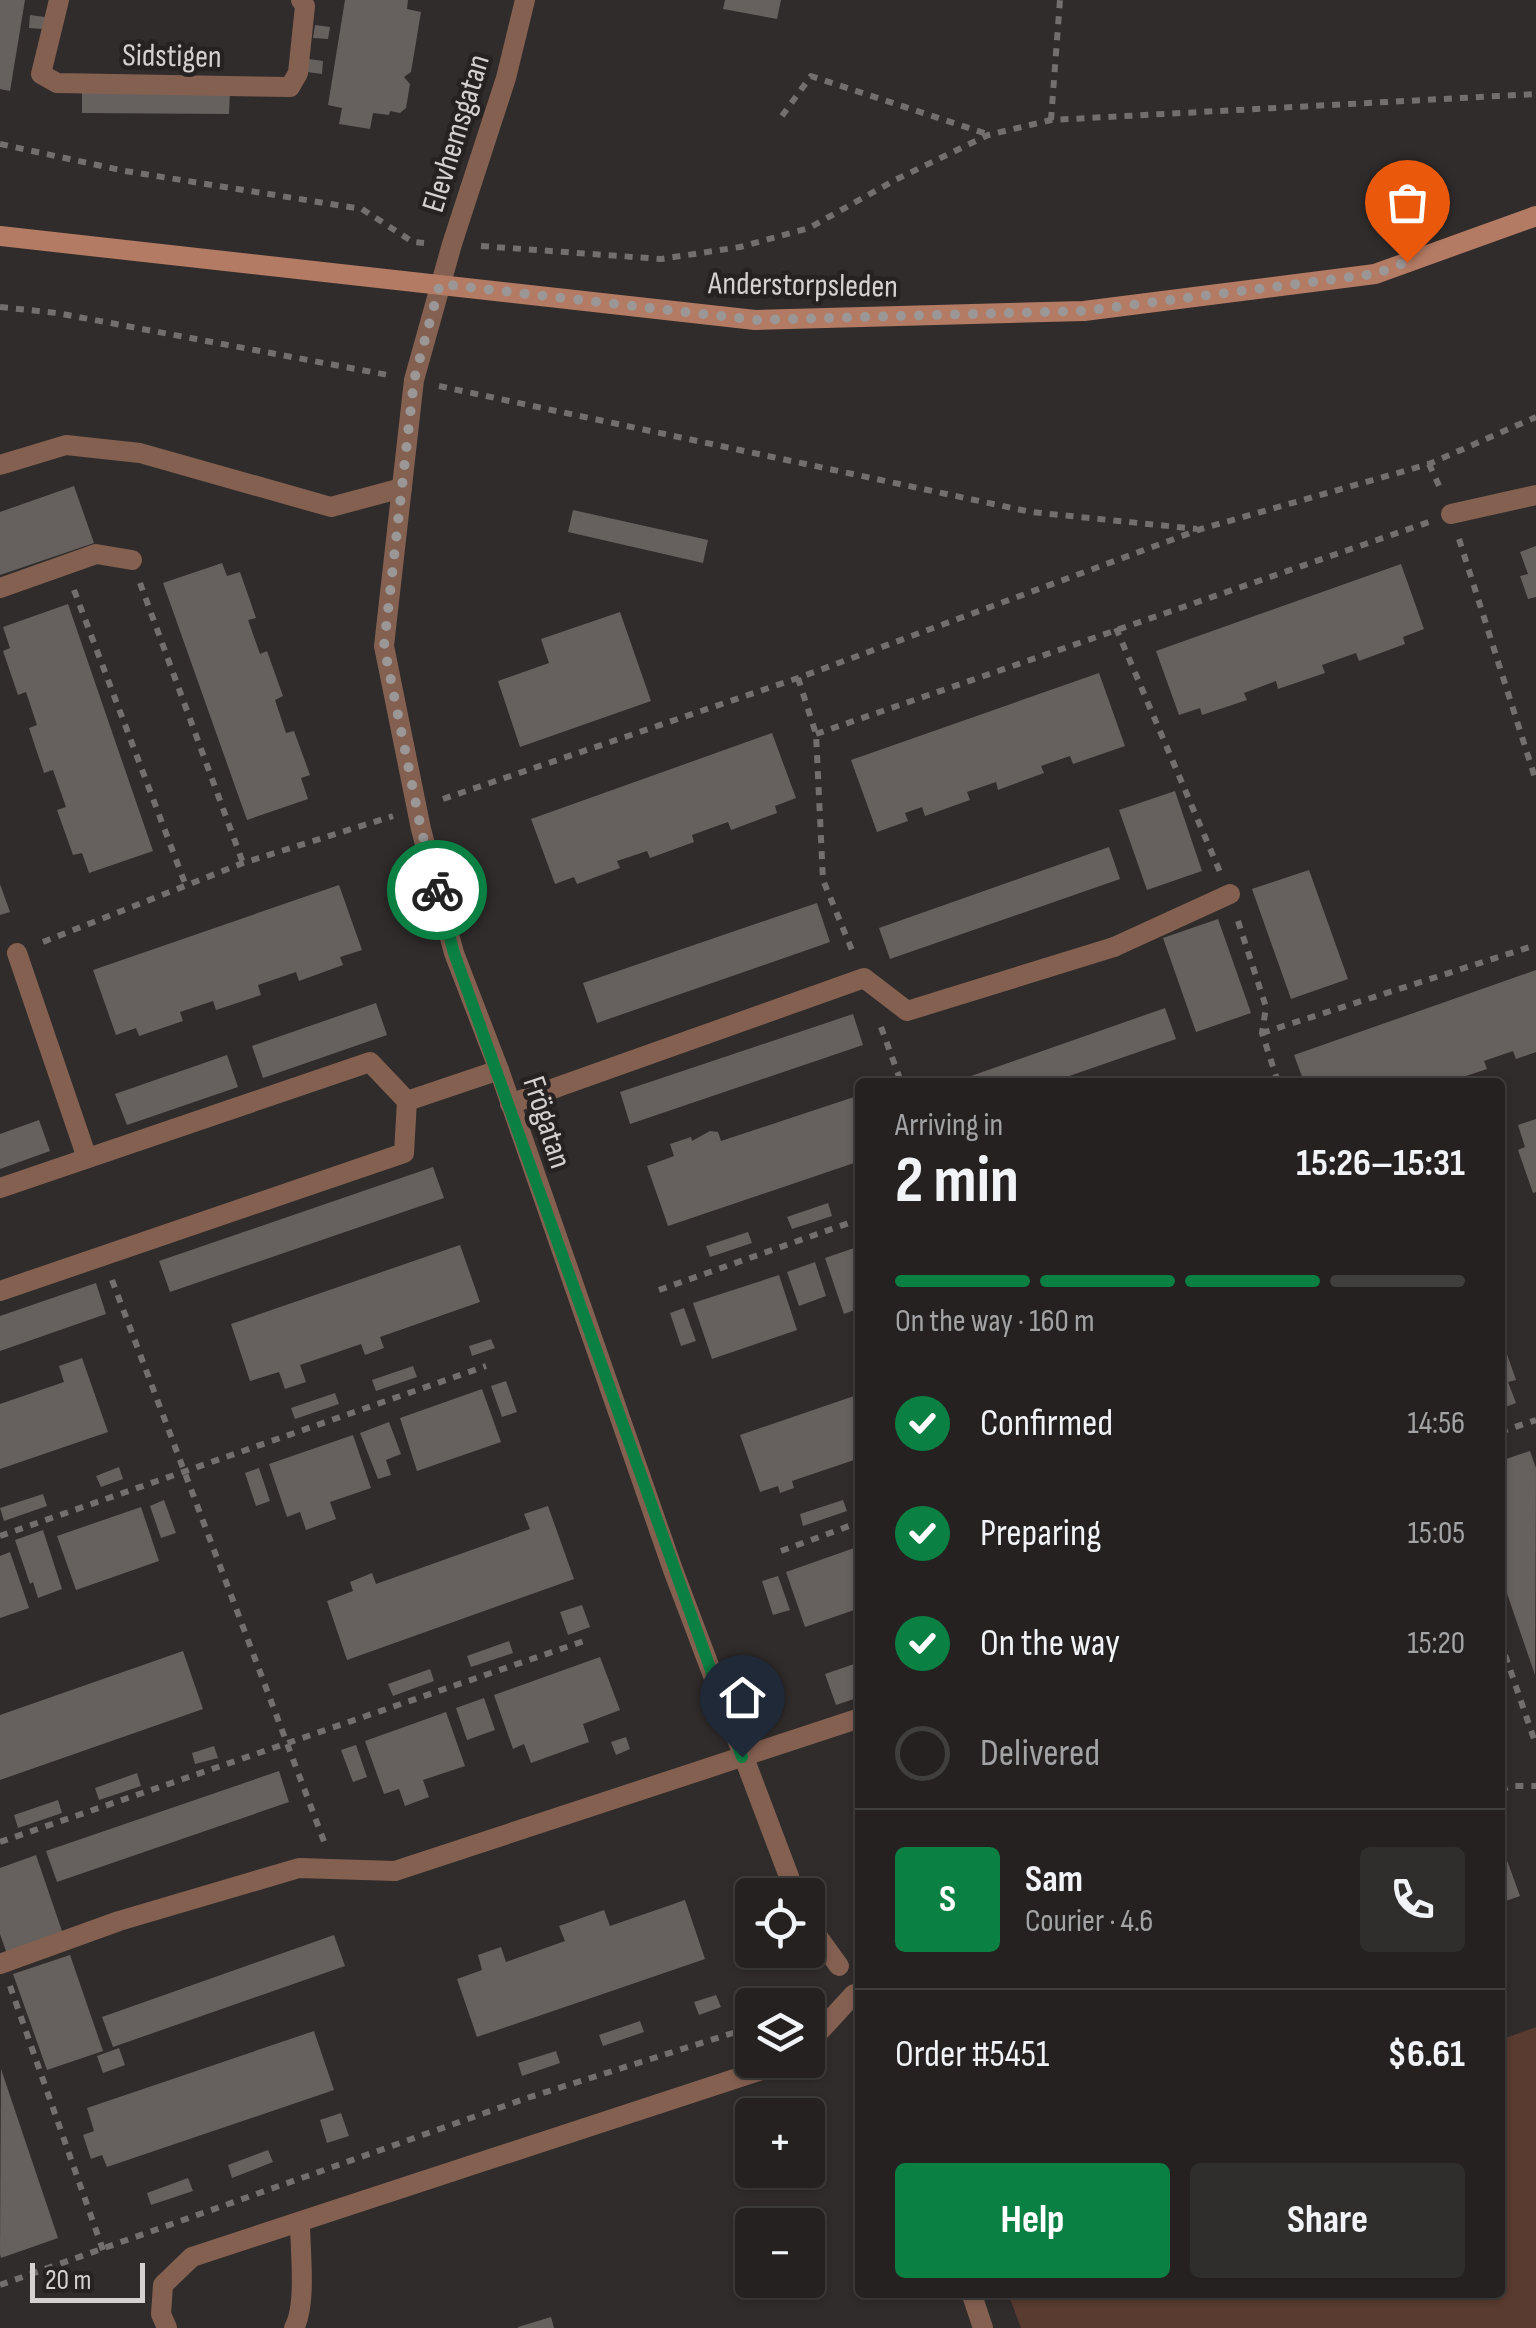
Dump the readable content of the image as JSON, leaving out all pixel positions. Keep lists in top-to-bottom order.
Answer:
{
  "streets": {
    "main road": ["Anderstorpsleden"],
    "street": ["Sidstigen", "Elevhemsgatan", "Frögatan"]
  },
  "crossings": [
    ["Elevhemsgatan", "Anderstorpsleden"],
    ["Elevhemsgatan", "Frögatan"],
    ["Anderstorpsleden", "Frögatan"]
  ],
  "scale_bar": "20 m",
  "page": {
    "heading": ["2 min", "Arriving in", "15:26–15:31"],
    "panel": [
      "Sam",
      "Courier · 4.6",
      "Order #5451",
      "$6.61"
    ],
    "bar": "On the way · 160 m",
    "list": [
      ["Confirmed", "14:56"],
      ["Preparing", "15:05"],
      ["On the way", "15:20"],
      "Delivered"
    ],
    "round": "S",
    "map_buttons": ["+", "−"],
    "buttons": ["Help", "Share"],
    "scale": "20 m"
  }
}
